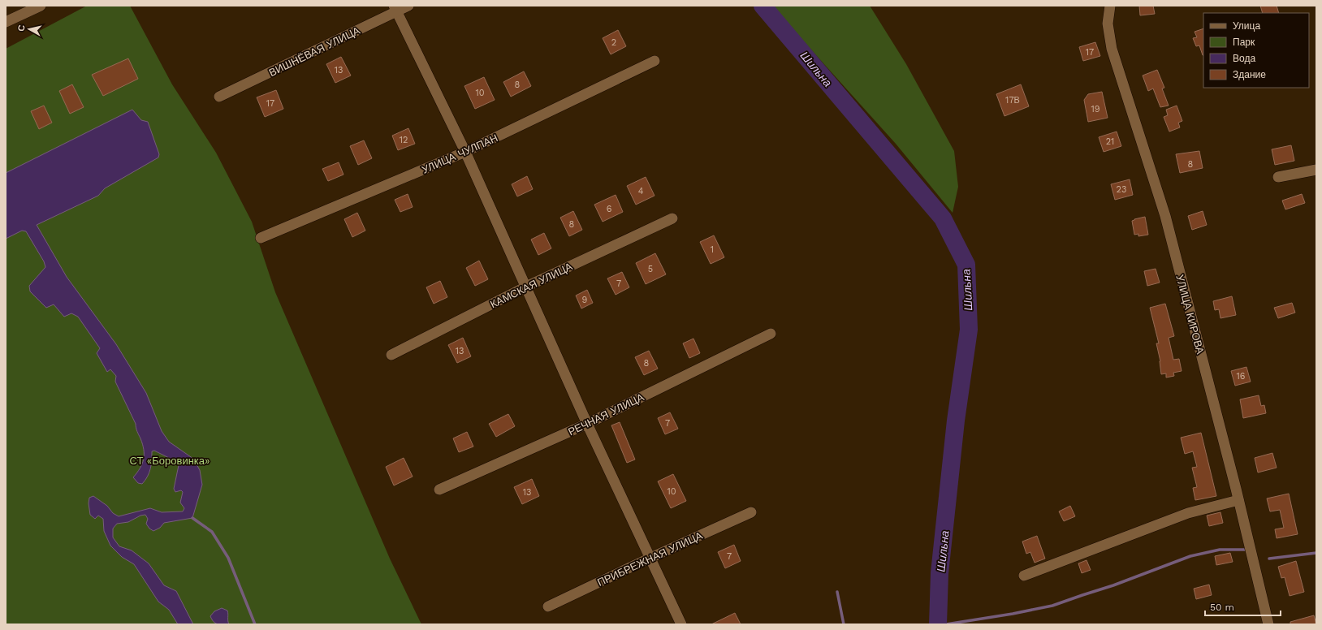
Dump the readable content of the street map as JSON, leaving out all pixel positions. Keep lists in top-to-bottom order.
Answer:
{
  "streets": {
    "street": [
      "ВИШНЁВАЯ УЛИЦА",
      "УЛИЦА ЧУЛПАН",
      "КАМСКАЯ УЛИЦА",
      "УЛИЦА КИРОВА",
      "РЕЧНАЯ УЛИЦА",
      "ПРИБРЕЖНАЯ УЛИЦА"
    ]
  },
  "water": ["Шильна"],
  "parks": ["СТ «Боровинка»"],
  "house_numbers": [
    "2",
    "17",
    "13",
    "8",
    "10",
    "17В",
    "17",
    "19",
    "12",
    "21",
    "8",
    "23",
    "4",
    "6",
    "8",
    "1",
    "5",
    "7",
    "9",
    "13",
    "8",
    "16",
    "7",
    "10",
    "13",
    "7"
  ],
  "legend": [
    "Улица",
    "Парк",
    "Вода",
    "Здание"
  ],
  "scale_bar": "50 m",
  "north": "left"
}
